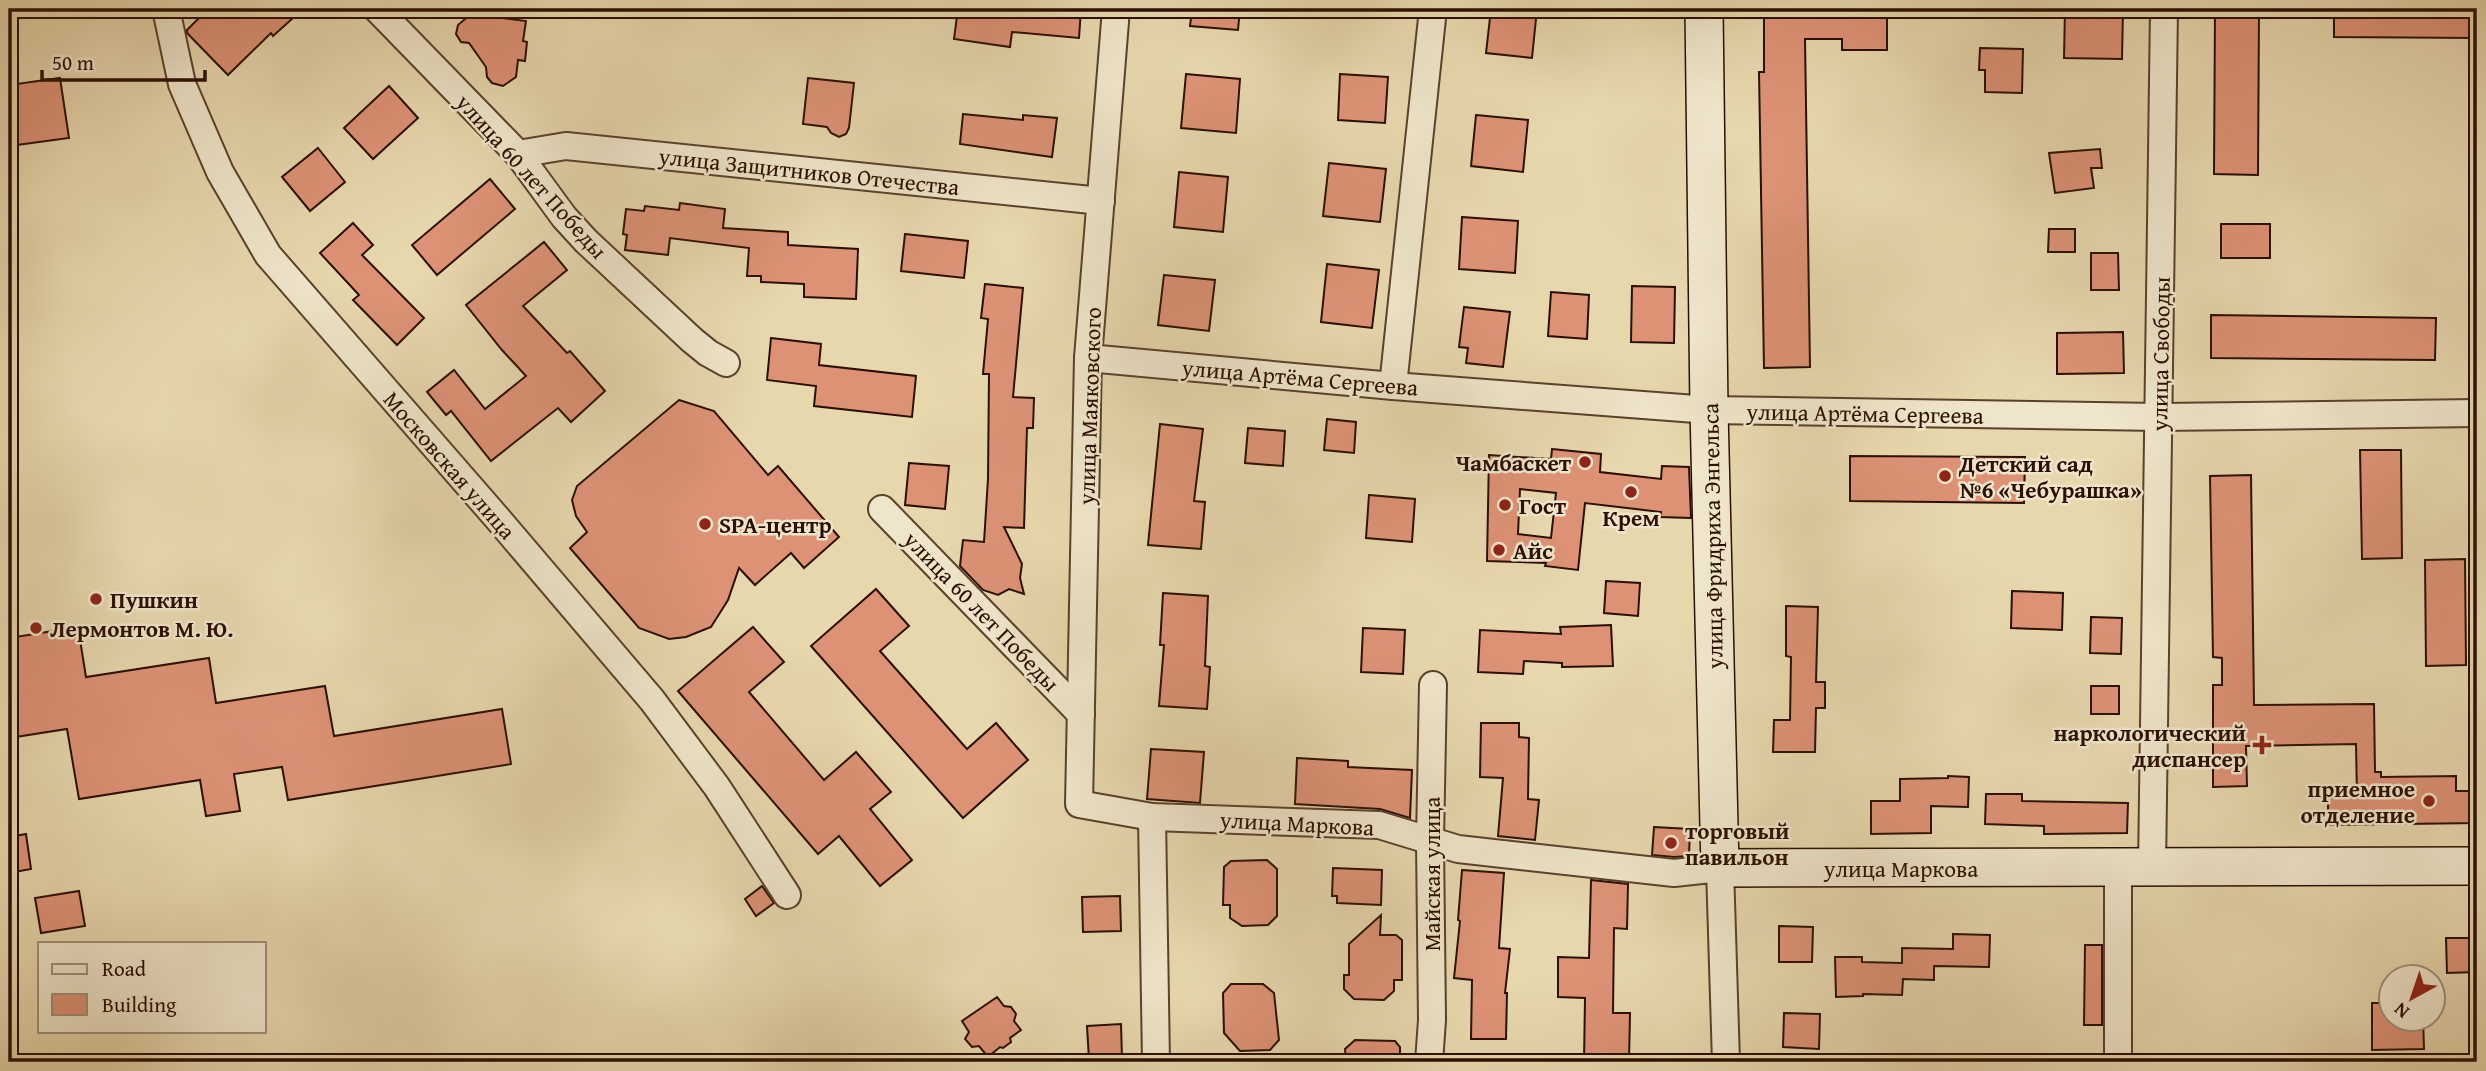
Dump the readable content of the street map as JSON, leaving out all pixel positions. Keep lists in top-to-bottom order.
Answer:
{
  "streets": {
    "street": [
      "улица Защитников Отечества",
      "улица 60 лет Победы",
      "улица Свободы",
      "улица Артёма Сергеева",
      "улица Маяковского",
      "Московская улица",
      "улица Фридриха Энгельса",
      "улица Маркова",
      "Майская улица"
    ]
  },
  "crossings": [
    ["улица Защитников Отечества", "улица 60 лет Победы"],
    ["улица Защитников Отечества", "улица Маяковского"],
    ["улица 60 лет Победы", "улица Маяковского"],
    ["улица Свободы", "улица Артёма Сергеева"],
    ["улица Свободы", "улица Маркова"],
    ["улица Артёма Сергеева", "улица Маяковского"],
    ["улица Артёма Сергеева", "улица Фридриха Энгельса"],
    ["улица Маяковского", "улица Маркова"],
    ["улица Фридриха Энгельса", "улица Маркова"],
    ["улица Маркова", "Майская улица"]
  ],
  "places": {
    "other": [
      "Чамбаскет",
      "Детский сад №6 «Чебурашка»",
      "Крем",
      "Гост",
      "SPA-центр",
      "Айс",
      "Пушкин",
      "Лермонтов М. Ю.",
      "приемное отделение",
      "торговый павильон"
    ],
    "health": ["наркологический диспансер"]
  },
  "legend": ["Road", "Building"],
  "scale_bar": "50 m",
  "north": "bottom left"
}
